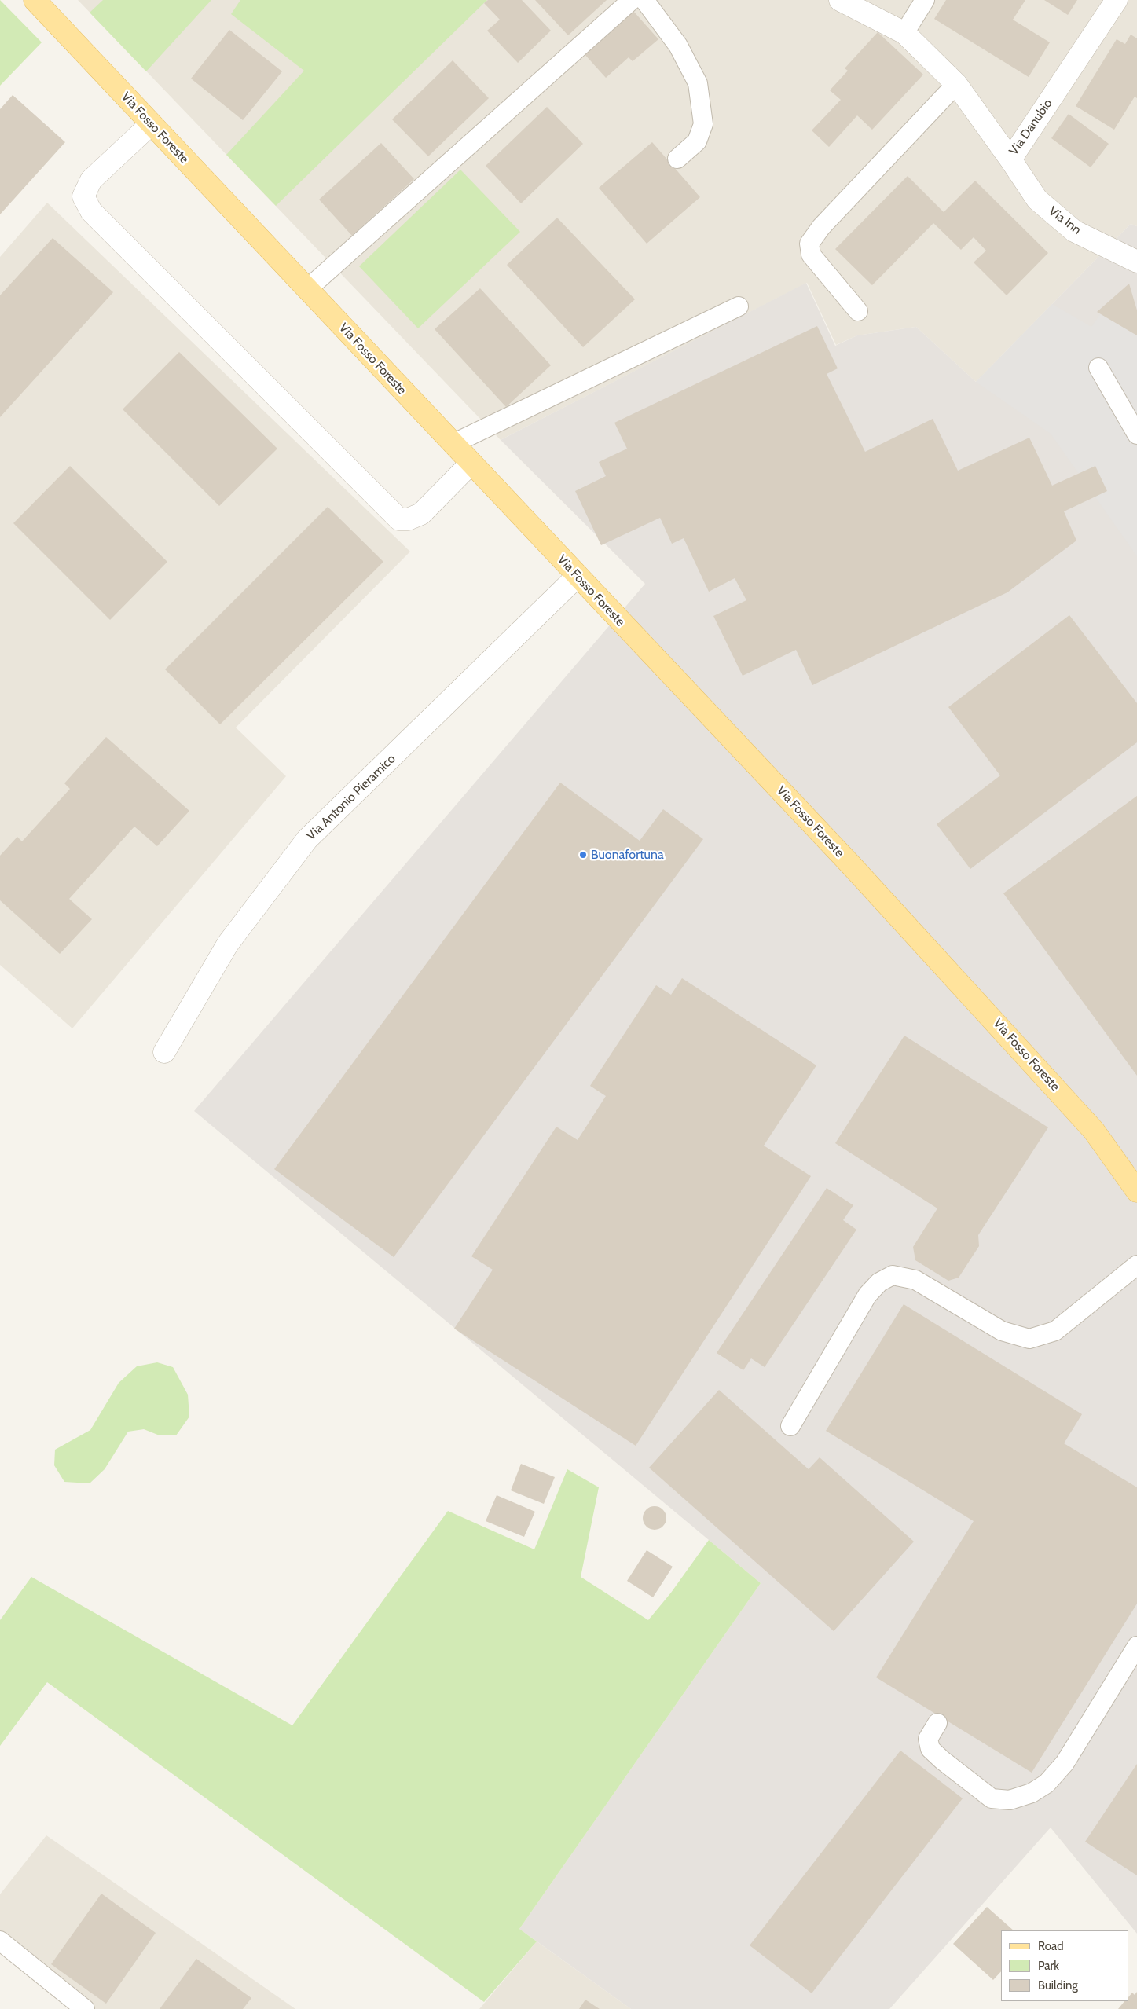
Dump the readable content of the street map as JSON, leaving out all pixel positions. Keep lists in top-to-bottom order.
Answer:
{
  "streets": {
    "main road": ["Via Fosso Foreste"],
    "street": ["Via Danubio", "Via Inn", "Via Antonio Pieramico"]
  },
  "crossings": [
    ["Via Danubio", "Via Inn"],
    ["Via Fosso Foreste", "Via Antonio Pieramico"]
  ],
  "places": ["Buonafortuna"],
  "legend": ["Road", "Park", "Building"]
}
